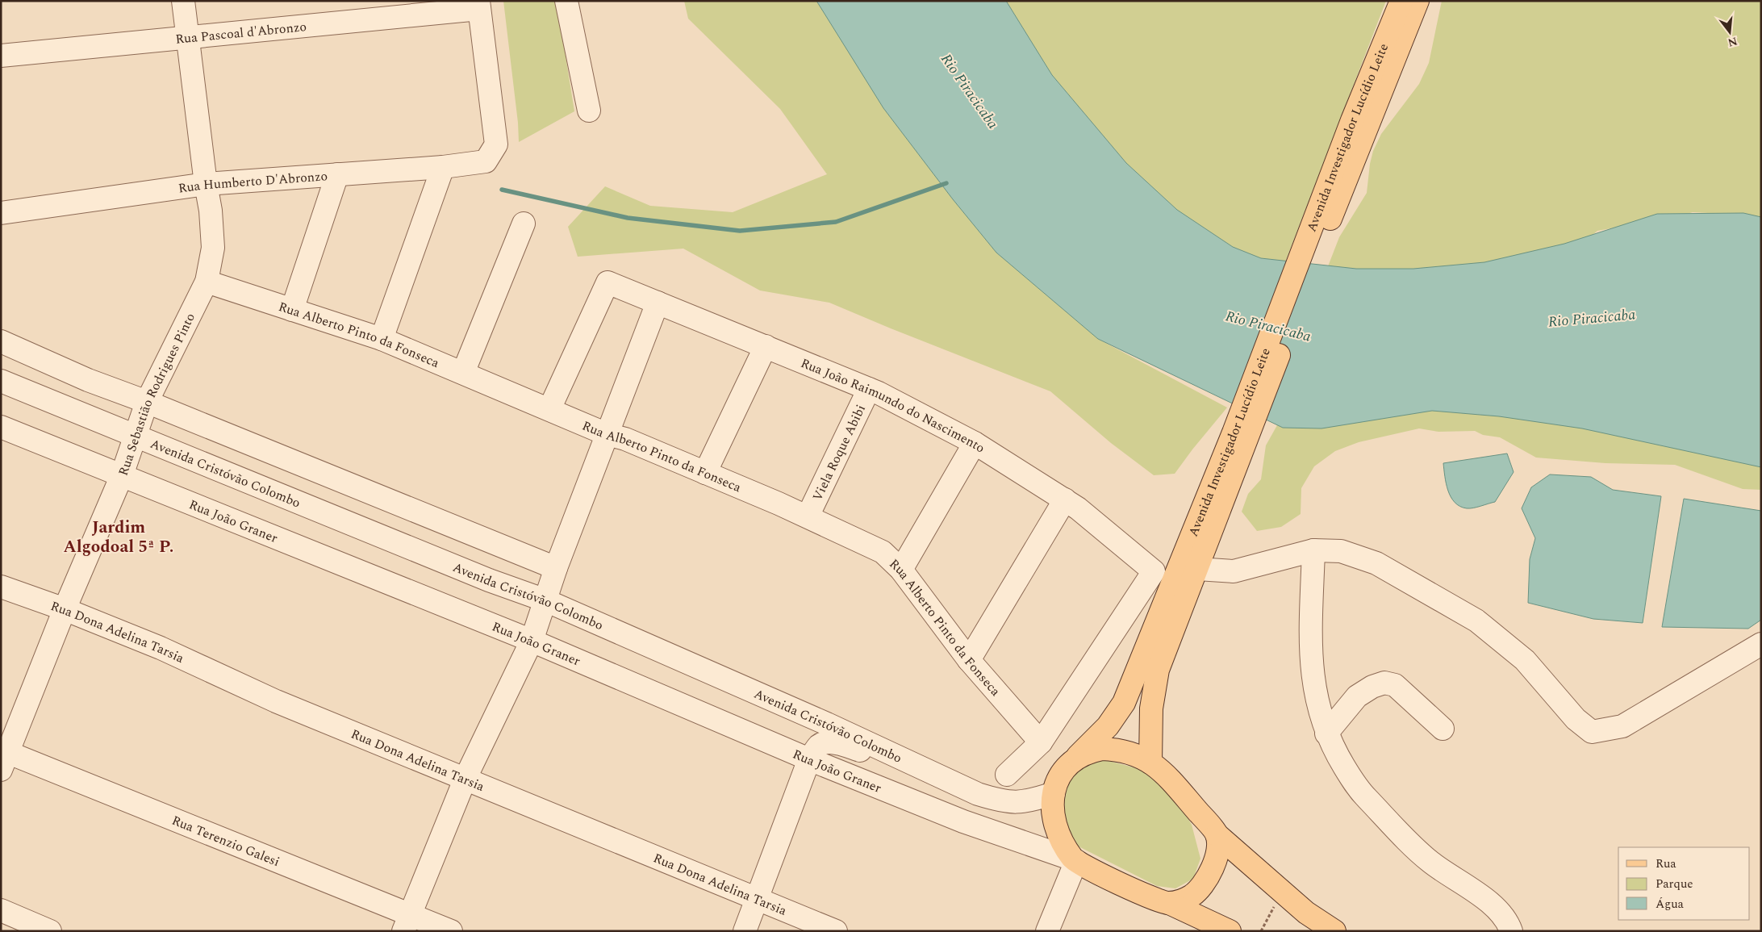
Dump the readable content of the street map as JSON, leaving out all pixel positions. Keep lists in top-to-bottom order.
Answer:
{
  "streets": {
    "main road": ["Avenida Investigador Lucídio Leite"],
    "street": [
      "Rua Pascoal d'Abronzo",
      "Rua Humberto D'Abronzo",
      "Rua Alberto Pinto da Fonseca",
      "Rua Sebastião Rodrigues Pinto",
      "Rua João Raimundo do Nascimento",
      "Viela Roque Abibi",
      "Avenida Cristóvão Colombo",
      "Rua João Graner",
      "Rua Dona Adelina Tarsia",
      "Rua Terenzio Galesi"
    ]
  },
  "crossings": [
    ["Rua Pascoal d'Abronzo", "Rua Humberto D'Abronzo"],
    ["Rua Pascoal d'Abronzo", "Rua Sebastião Rodrigues Pinto"],
    ["Avenida Investigador Lucídio Leite", "Avenida Cristóvão Colombo"],
    ["Avenida Investigador Lucídio Leite", "Rua João Graner"],
    ["Rua Humberto D'Abronzo", "Rua Sebastião Rodrigues Pinto"],
    ["Rua Alberto Pinto da Fonseca", "Rua Sebastião Rodrigues Pinto"],
    ["Rua Alberto Pinto da Fonseca", "Rua João Raimundo do Nascimento"],
    ["Rua Alberto Pinto da Fonseca", "Viela Roque Abibi"],
    ["Rua Sebastião Rodrigues Pinto", "Avenida Cristóvão Colombo"],
    ["Rua Sebastião Rodrigues Pinto", "Rua João Graner"],
    ["Rua Sebastião Rodrigues Pinto", "Rua Dona Adelina Tarsia"],
    ["Rua Sebastião Rodrigues Pinto", "Rua Terenzio Galesi"],
    ["Rua João Raimundo do Nascimento", "Viela Roque Abibi"]
  ],
  "districts": ["Jardim Algodoal 5ª P."],
  "water": ["Rio Piracicaba"],
  "legend": ["Rua", "Parque", "Água"],
  "north": "bottom"
}
